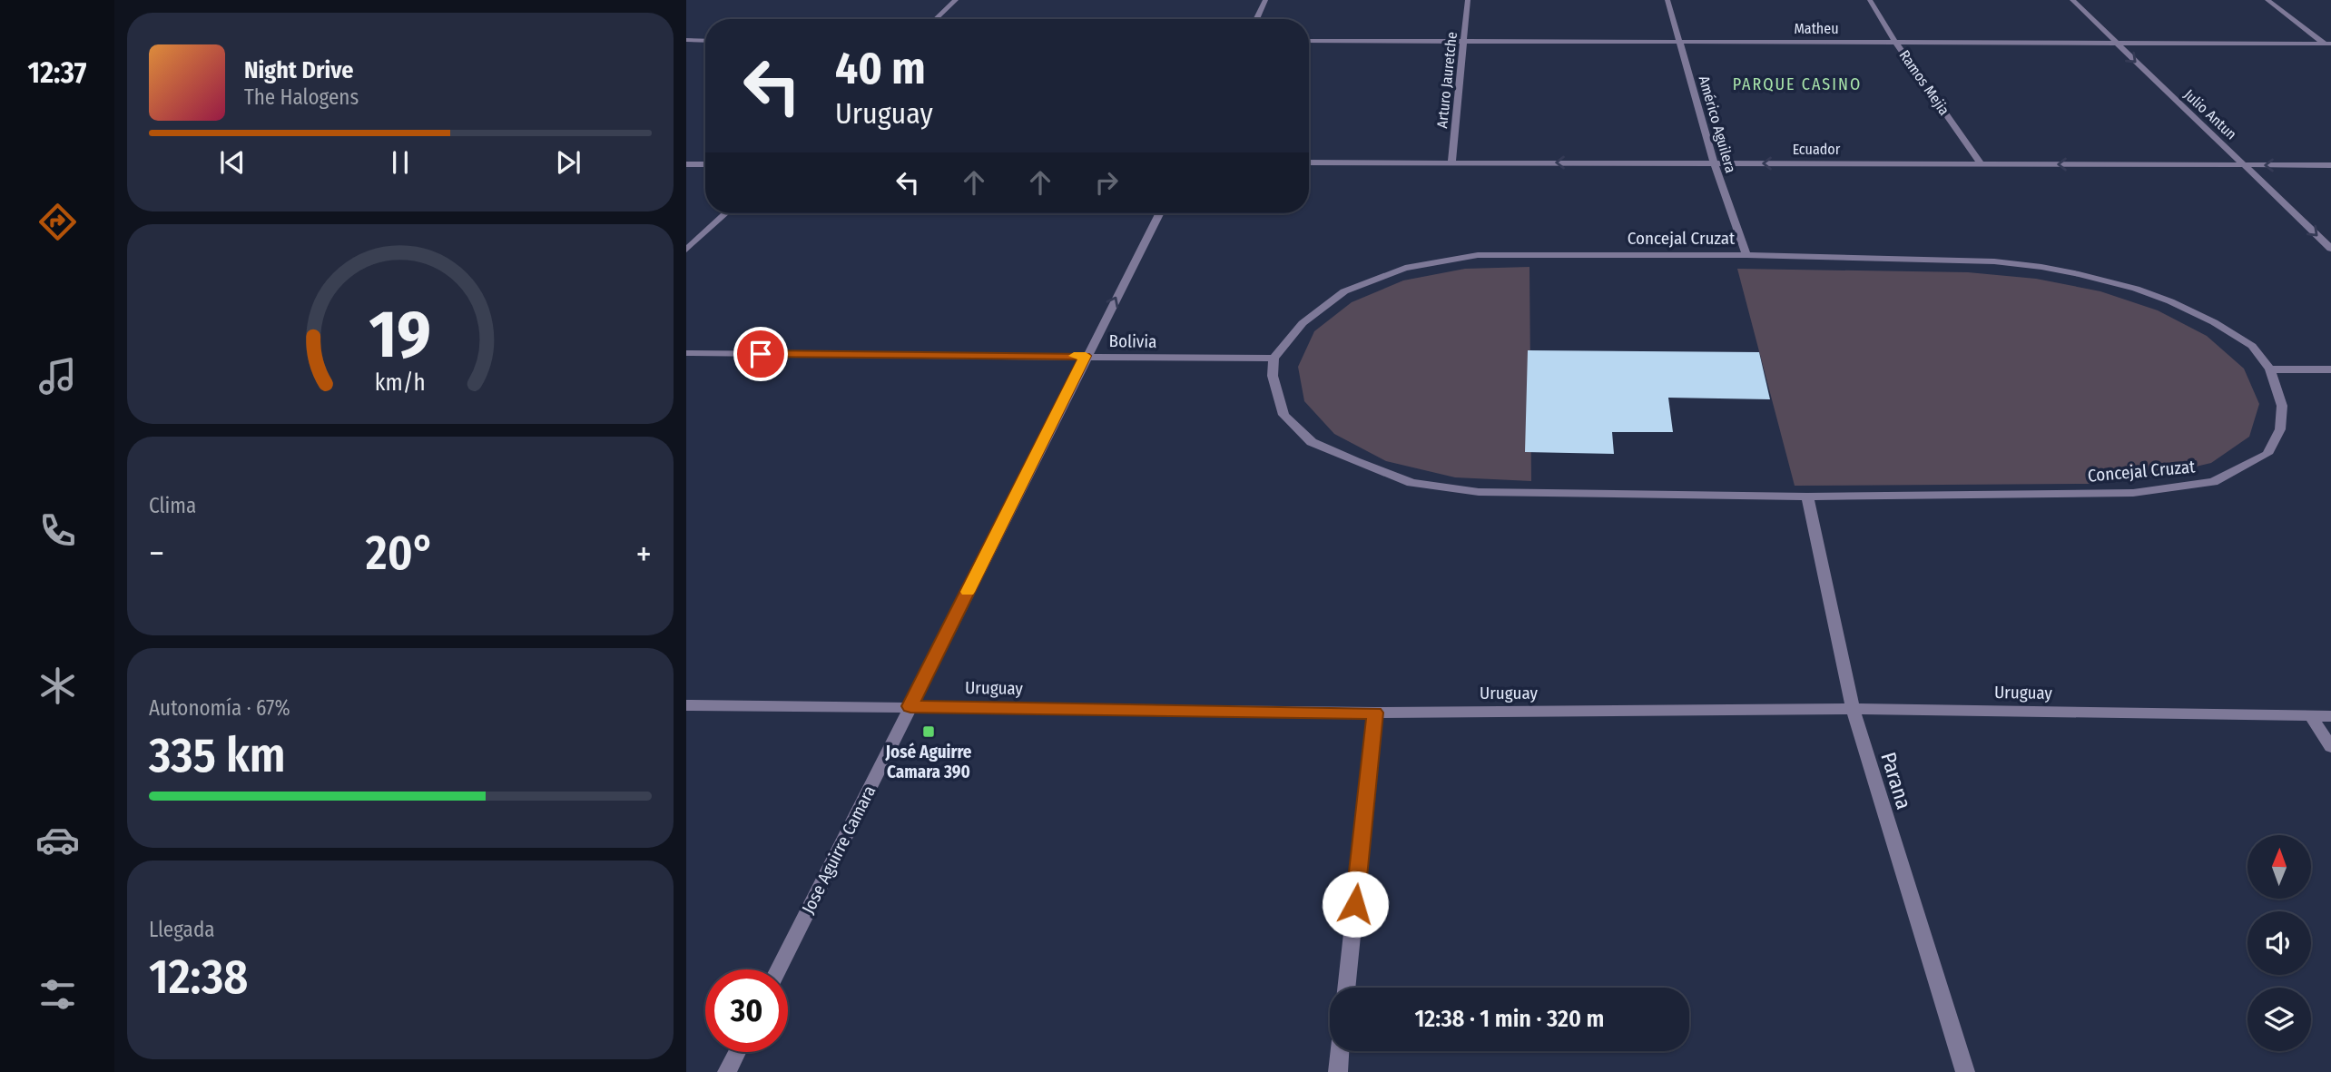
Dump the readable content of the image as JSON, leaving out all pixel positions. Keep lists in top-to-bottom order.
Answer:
{
  "streets": {
    "street": [
      "Matheu",
      "Arturo Jauretche",
      "Ramos Mejia",
      "Julio Antun",
      "Américo Aguilera",
      "Ecuador",
      "Concejal Cruzat",
      "Bolivia",
      "Uruguay",
      "Parana",
      "Jose Aguirre Camara"
    ]
  },
  "crossings": [
    ["Matheu", "Arturo Jauretche"],
    ["Matheu", "Ramos Mejia"],
    ["Matheu", "Julio Antun"],
    ["Matheu", "Américo Aguilera"],
    ["Arturo Jauretche", "Ecuador"],
    ["Ramos Mejia", "Ecuador"],
    ["Julio Antun", "Ecuador"],
    ["Américo Aguilera", "Ecuador"],
    ["Américo Aguilera", "Concejal Cruzat"],
    ["Concejal Cruzat", "Bolivia"],
    ["Concejal Cruzat", "Parana"],
    ["Bolivia", "Jose Aguirre Camara"],
    ["Uruguay", "Parana"],
    ["Uruguay", "Jose Aguirre Camara"]
  ],
  "one_way": ["Julio Antun", "Ecuador"],
  "districts": ["PARQUE CASINO"],
  "places": {
    "transit": ["José Aguirre Camara 390"]
  },
  "north": "top",
  "page": {
    "tabs": "12:37",
    "turn": ["40 m", "Uruguay"],
    "song": ["Night Drive", "The Halogens"],
    "tile": [
      "Clima",
      ["Autonomía · 67%", "335 km"],
      ["Llegada", "12:38"]
    ],
    "heat": ["−", "20°", "+"],
    "limit": "30",
    "trip": "12:38 · 1 min · 320 m",
    "gauge": ["19", "km/h"]
  }
}
